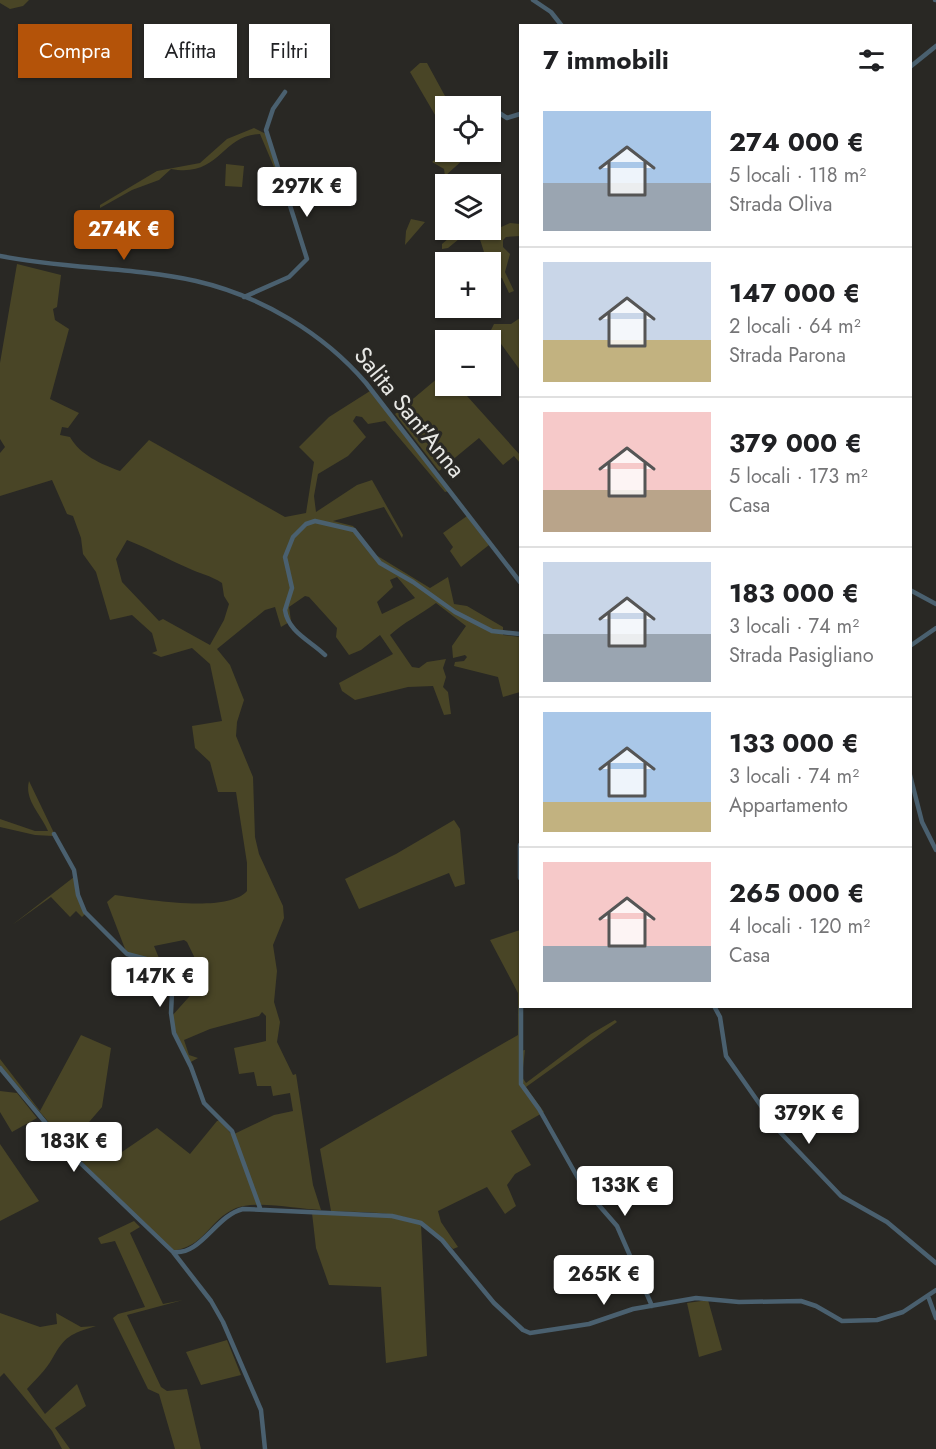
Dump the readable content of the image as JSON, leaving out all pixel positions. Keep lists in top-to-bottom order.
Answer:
{
  "streets": {
    "street": ["Salita Sant'Anna"]
  },
  "page": {
    "chip": ["Compra", "Affitta", "Filtri"],
    "heading": "7 immobili",
    "map_buttons": ["+", "−"],
    "list": [
      {
        "name": "274 000 €",
        "note": "5 locali · 118 m² · Strada Oliva"
      },
      {
        "name": "147 000 €",
        "note": "2 locali · 64 m² · Strada Parona"
      },
      {
        "name": "379 000 €",
        "note": "5 locali · 173 m² · Casa"
      },
      {
        "name": "183 000 €",
        "note": "3 locali · 74 m² · Strada Pasigliano"
      },
      {
        "name": "133 000 €",
        "note": "3 locali · 74 m² · Appartamento"
      },
      {
        "name": "265 000 €",
        "note": "4 locali · 120 m² · Casa"
      }
    ],
    "price": [
      "297K €",
      "274K €",
      "147K €",
      "379K €",
      "183K €",
      "133K €",
      "265K €"
    ]
  }
}
